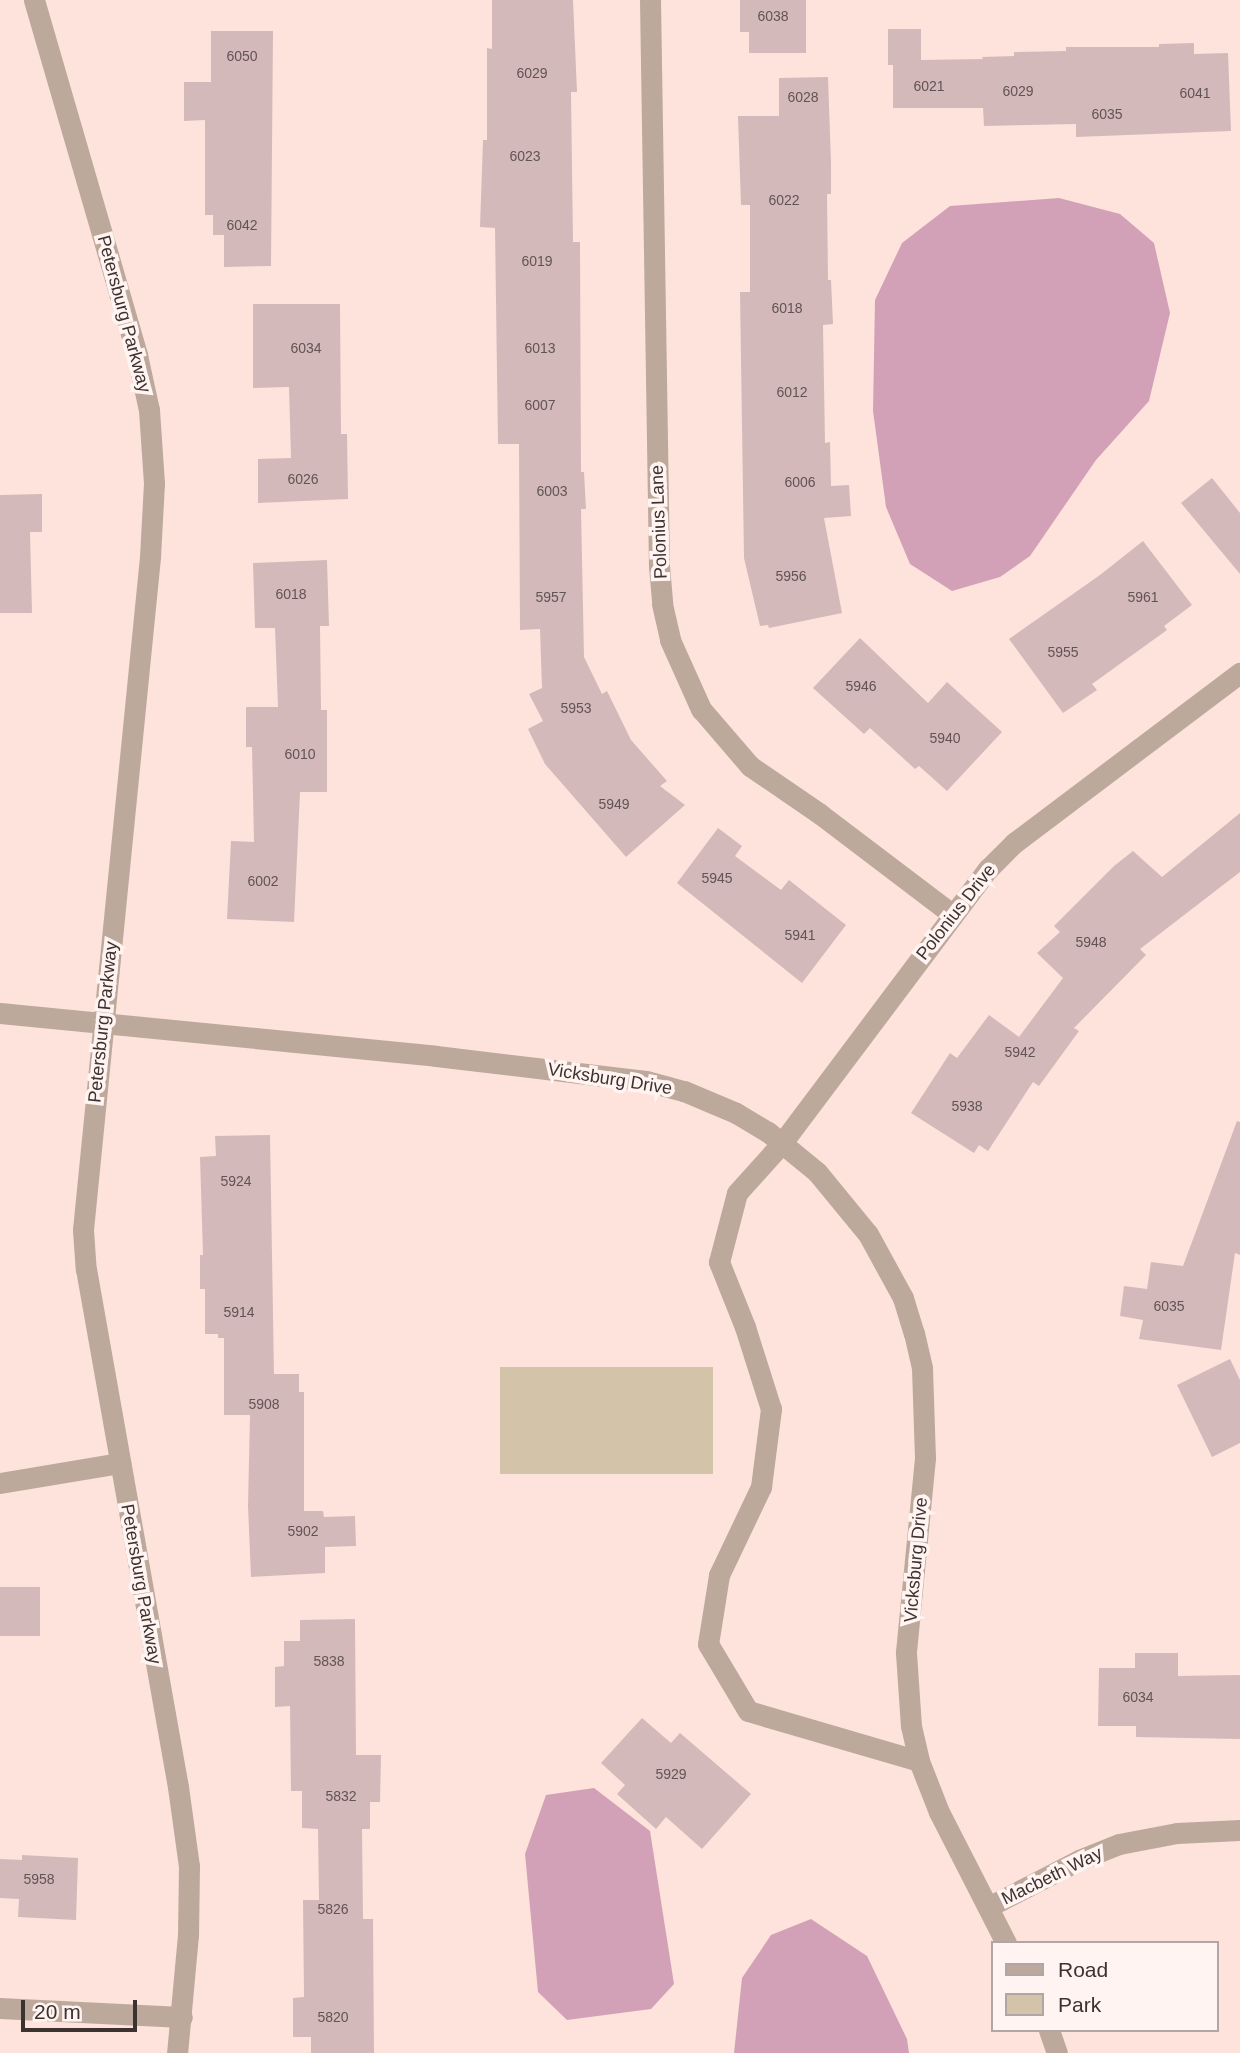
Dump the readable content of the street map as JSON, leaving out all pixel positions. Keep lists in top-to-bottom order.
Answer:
{
  "streets": {
    "street": [
      "Petersburg Parkway",
      "Polonius Lane",
      "Polonius Drive",
      "Vicksburg Drive",
      "Macbeth Way"
    ]
  },
  "crossings": [
    ["Petersburg Parkway", "Vicksburg Drive"],
    ["Polonius Lane", "Polonius Drive"],
    ["Polonius Drive", "Vicksburg Drive"],
    ["Vicksburg Drive", "Macbeth Way"]
  ],
  "house_numbers": [
    "6038",
    "6050",
    "6029",
    "6021",
    "6029",
    "6041",
    "6028",
    "6035",
    "6023",
    "6022",
    "6042",
    "6019",
    "6018",
    "6034",
    "6013",
    "6012",
    "6007",
    "6026",
    "6006",
    "6003",
    "5956",
    "6018",
    "5957",
    "5961",
    "5955",
    "5946",
    "5953",
    "5940",
    "6010",
    "5949",
    "5945",
    "6002",
    "5941",
    "5948",
    "5942",
    "5938",
    "5924",
    "6035",
    "5914",
    "5908",
    "5902",
    "5838",
    "6034",
    "5929",
    "5832",
    "5958",
    "5826",
    "5820"
  ],
  "legend": ["Road", "Park"],
  "scale_bar": "20 m"
}
